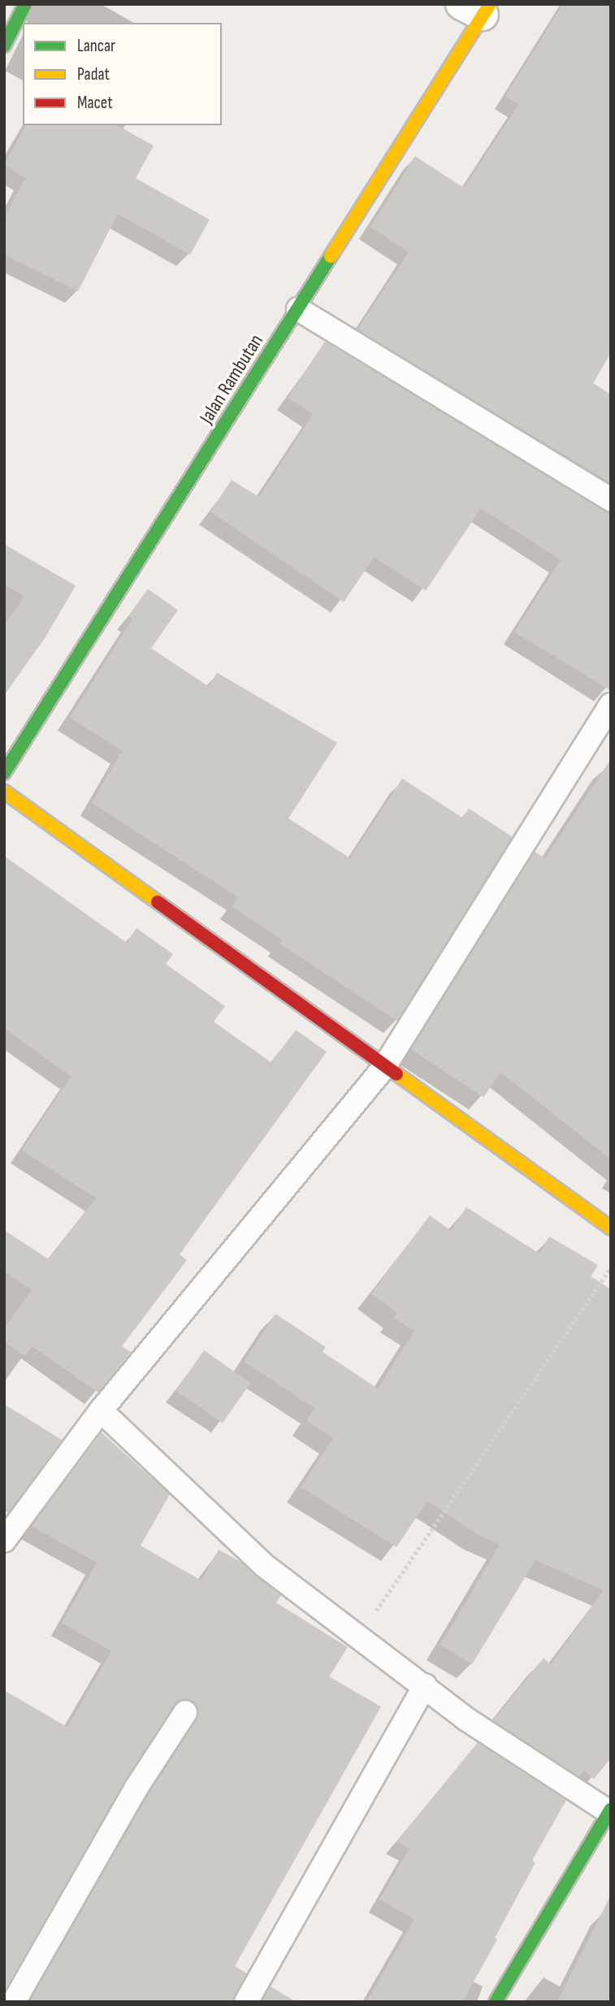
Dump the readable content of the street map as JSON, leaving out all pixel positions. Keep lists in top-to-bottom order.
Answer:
{
  "streets": {
    "street": ["Jalan Rambutan"]
  },
  "legend": ["Lancar", "Padat", "Macet"]
}
